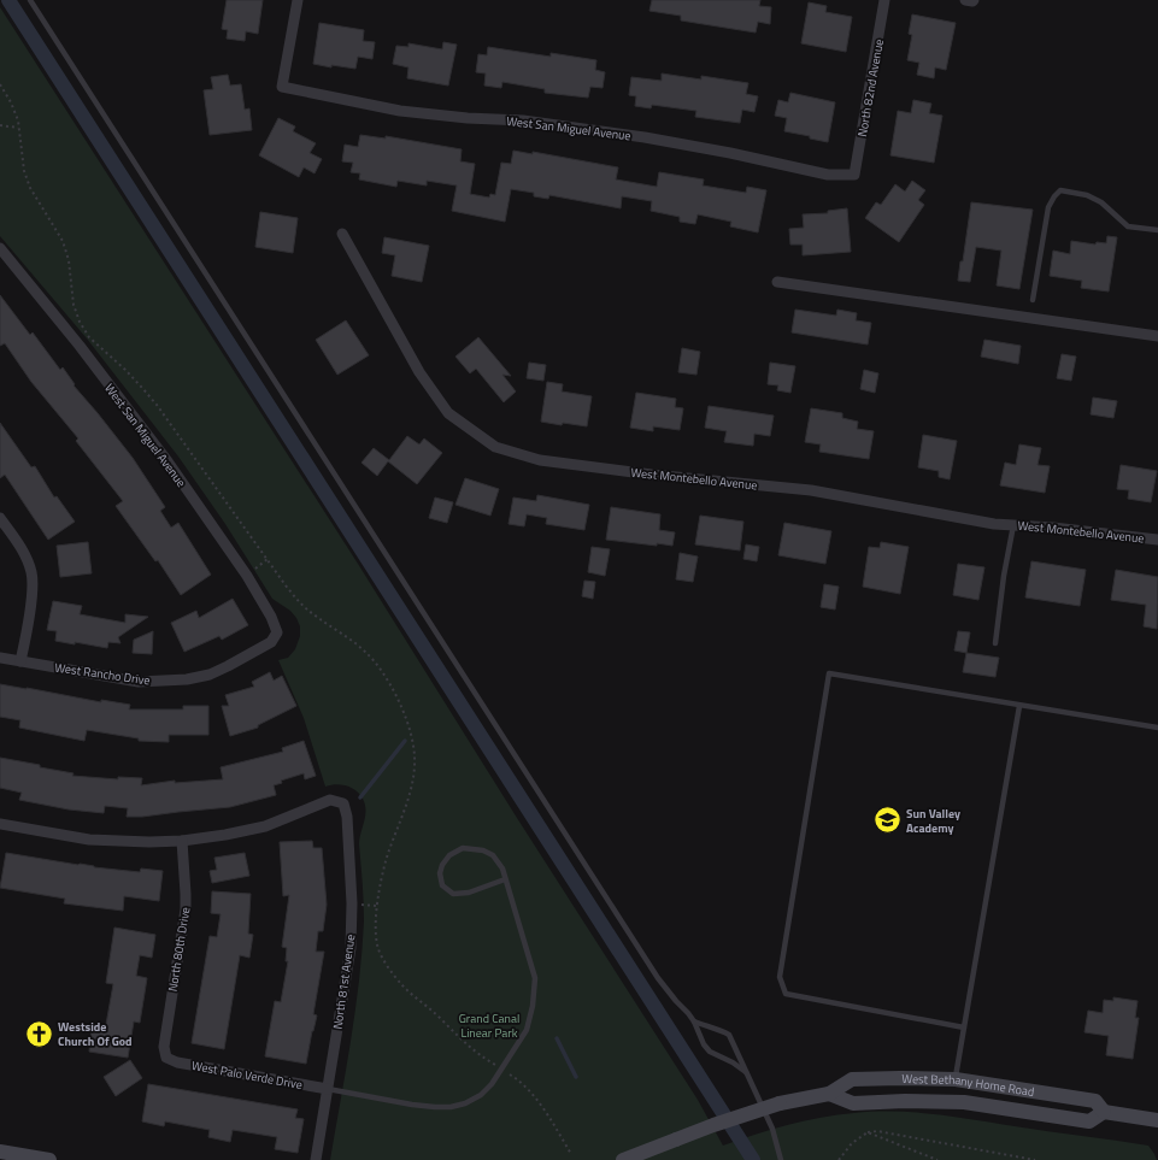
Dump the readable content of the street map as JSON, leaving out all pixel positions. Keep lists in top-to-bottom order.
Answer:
{
  "streets": {
    "main road": ["West Bethany Home Road"],
    "street": [
      "North 82nd Avenue",
      "West San Miguel Avenue",
      "West Montebello Avenue",
      "West Rancho Drive",
      "North 80th Drive",
      "North 81st Avenue",
      "West Palo Verde Drive"
    ]
  },
  "crossings": [
    ["North 82nd Avenue", "West San Miguel Avenue"],
    ["West San Miguel Avenue", "West Rancho Drive"],
    ["North 80th Drive", "North 81st Avenue"],
    ["North 80th Drive", "West Palo Verde Drive"],
    ["North 81st Avenue", "West Palo Verde Drive"]
  ],
  "parks": ["Grand Canal Linear Park"],
  "places": {
    "school or university": ["Sun Valley Academy"],
    "church": ["Westside Church Of God"]
  }
}
